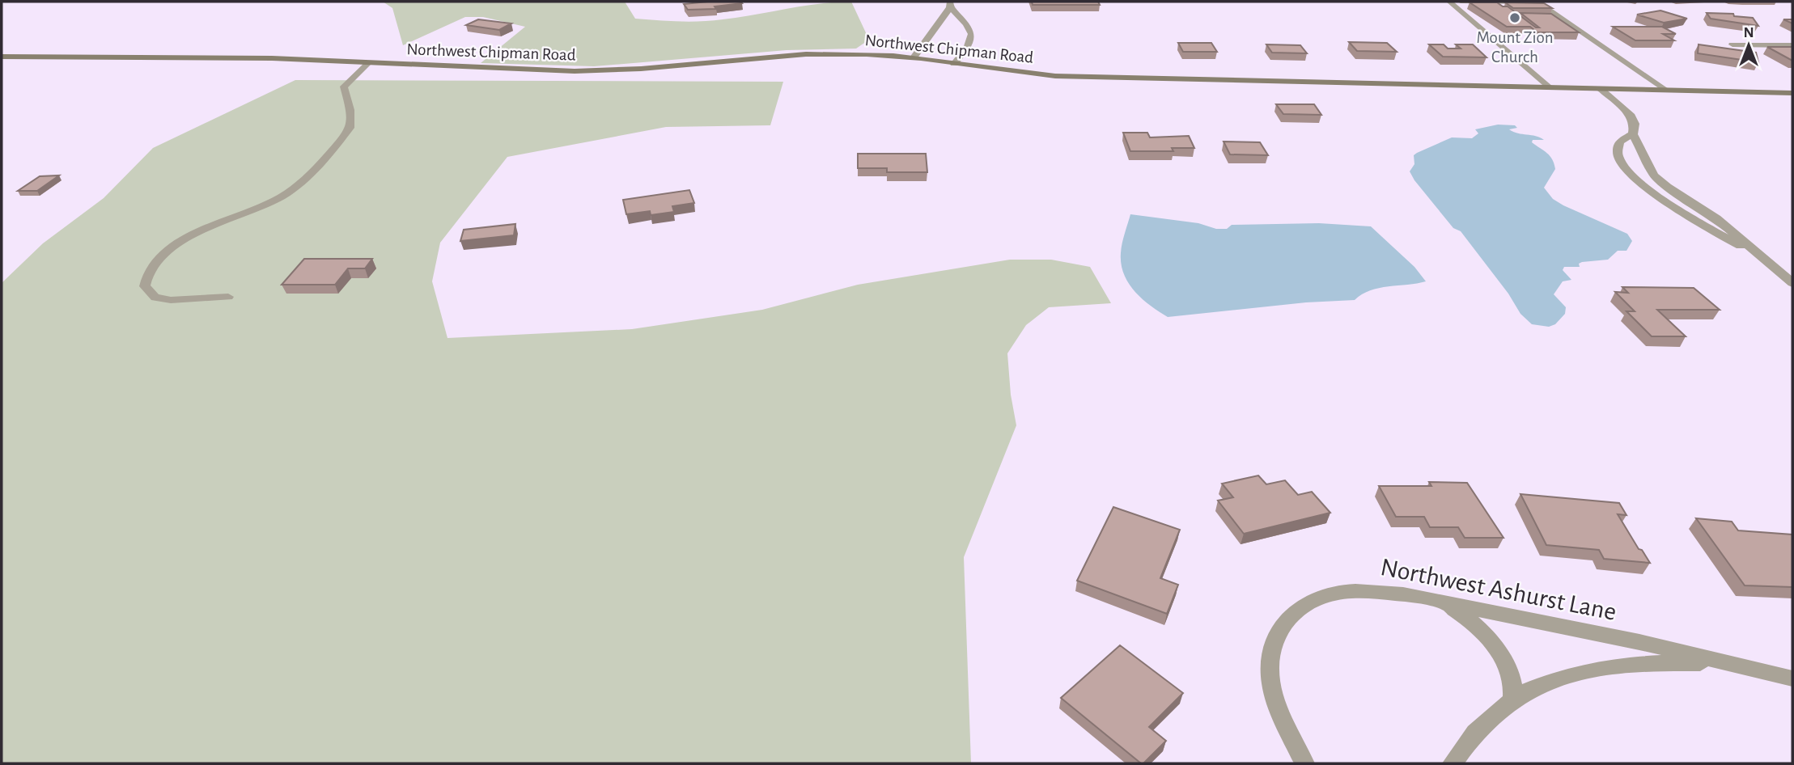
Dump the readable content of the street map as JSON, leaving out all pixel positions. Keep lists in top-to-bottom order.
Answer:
{
  "streets": {
    "main road": ["Northwest Chipman Road"],
    "street": ["Northwest Ashurst Lane"]
  },
  "places": ["Mount Zion Church"],
  "north": "top"
}
